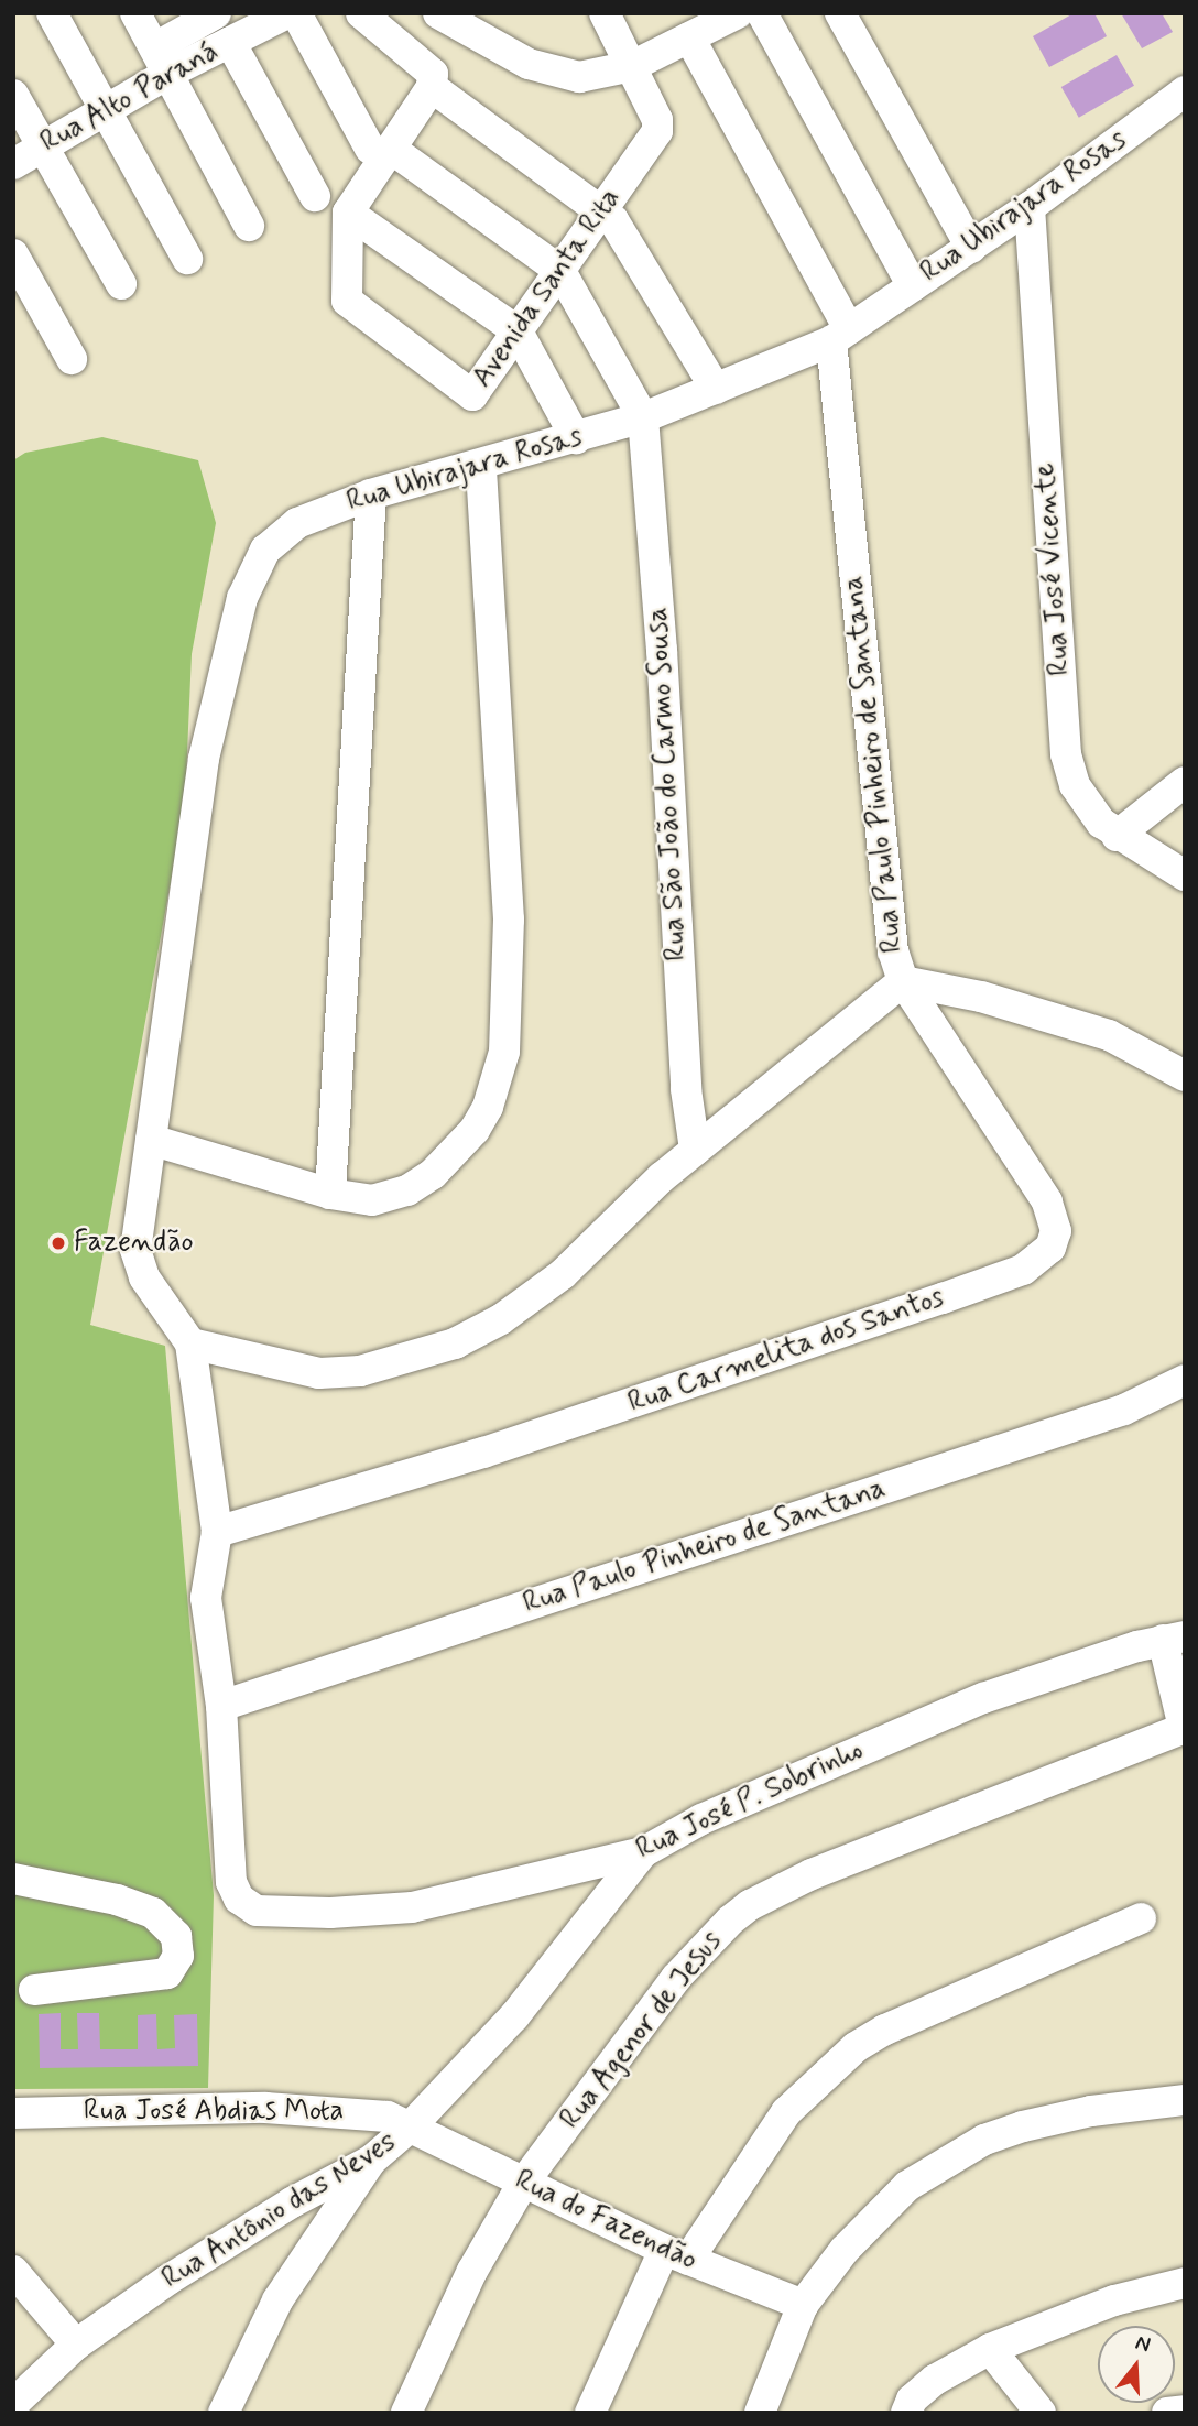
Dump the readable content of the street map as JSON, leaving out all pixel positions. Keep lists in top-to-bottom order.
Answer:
{
  "streets": {
    "street": [
      "Rua Alto Paraná",
      "Rua Ubirajara Rosas",
      "Avenida Santa Rita",
      "Rua José Vicente",
      "Rua Paulo Pinheiro de Santana",
      "Rua São João do Carmo Sousa",
      "Rua Carmelita dos Santos",
      "Rua José P. Sobrinho",
      "Rua Agenor de Jesus",
      "Rua José Abdias Mota",
      "Rua Antônio das Neves",
      "Rua do Fazendão"
    ]
  },
  "crossings": [
    ["Rua Ubirajara Rosas", "Rua José Vicente"],
    ["Rua Ubirajara Rosas", "Rua Paulo Pinheiro de Santana"],
    ["Rua Ubirajara Rosas", "Rua São João do Carmo Sousa"],
    ["Rua Paulo Pinheiro de Santana", "Rua Carmelita dos Santos"],
    ["Rua Paulo Pinheiro de Santana", "Rua José P. Sobrinho"],
    ["Rua José P. Sobrinho", "Rua Antônio das Neves"],
    ["Rua Agenor de Jesus", "Rua do Fazendão"],
    ["Rua José Abdias Mota", "Rua Antônio das Neves"],
    ["Rua José Abdias Mota", "Rua do Fazendão"],
    ["Rua Antônio das Neves", "Rua do Fazendão"]
  ],
  "places": ["Fazendão"],
  "north": "top"
}
